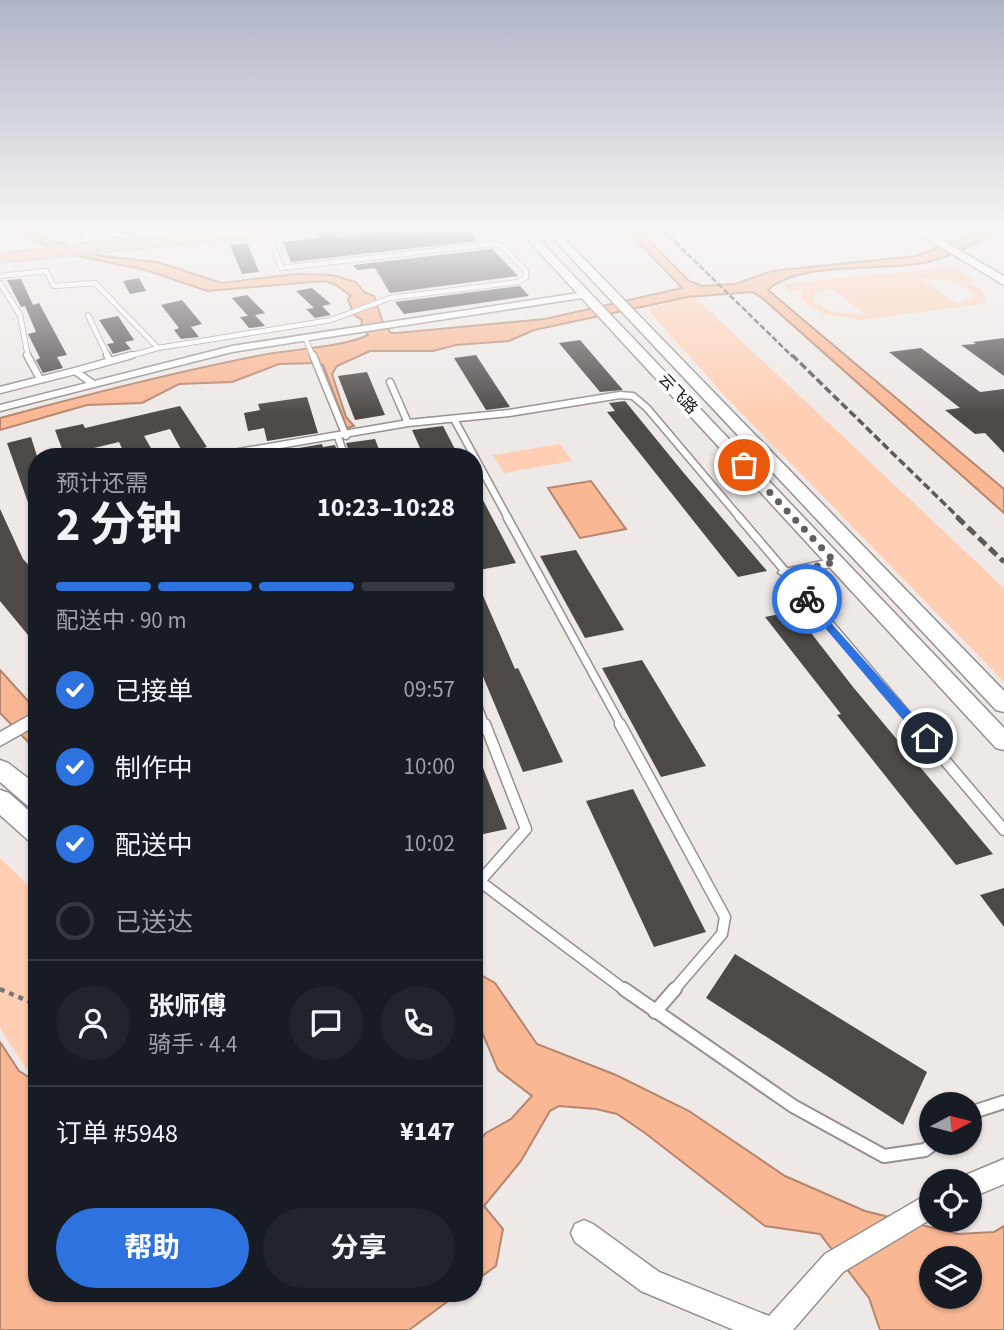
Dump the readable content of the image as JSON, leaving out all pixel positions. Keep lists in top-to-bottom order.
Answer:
{
  "streets": {
    "main road": ["云飞路"]
  },
  "north": "right",
  "page": {
    "heading": ["2 分钟", "预计还需", "10:23–10:28"],
    "panel": [
      "张师傅",
      "骑手 · 4.4",
      "订单 #5948",
      "¥147"
    ],
    "bar": "配送中 · 90 m",
    "list": [
      ["已接单", "09:57"],
      ["制作中", "10:00"],
      ["配送中", "10:02"],
      "已送达"
    ],
    "buttons": ["帮助", "分享"]
  }
}
